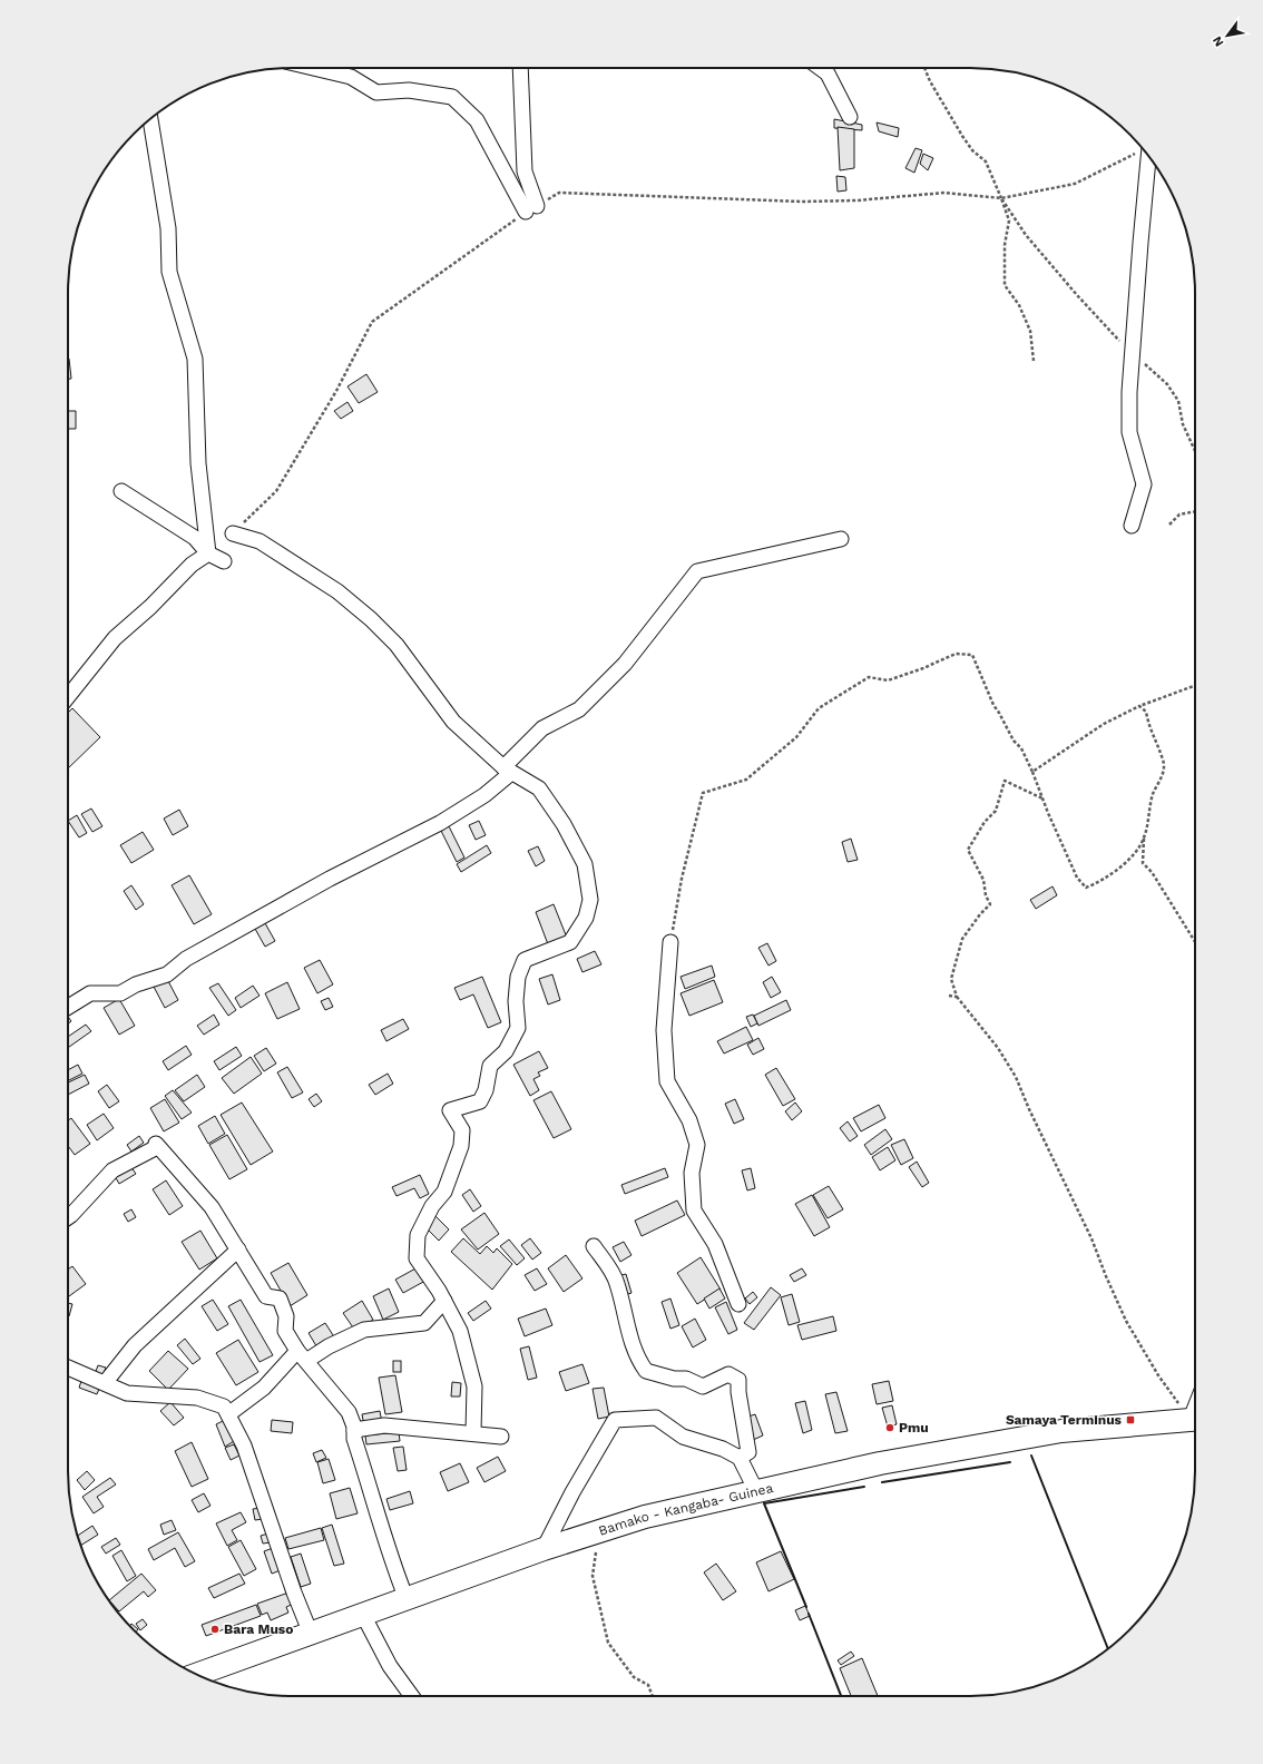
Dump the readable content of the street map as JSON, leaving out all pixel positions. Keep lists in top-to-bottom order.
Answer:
{
  "streets": {
    "main road": ["Bamako - Kangaba- Guinea"]
  },
  "places": {
    "transit": ["Samaya Terminus"],
    "other": ["Pmu", "Bara Muso"]
  },
  "north": "bottom left"
}
